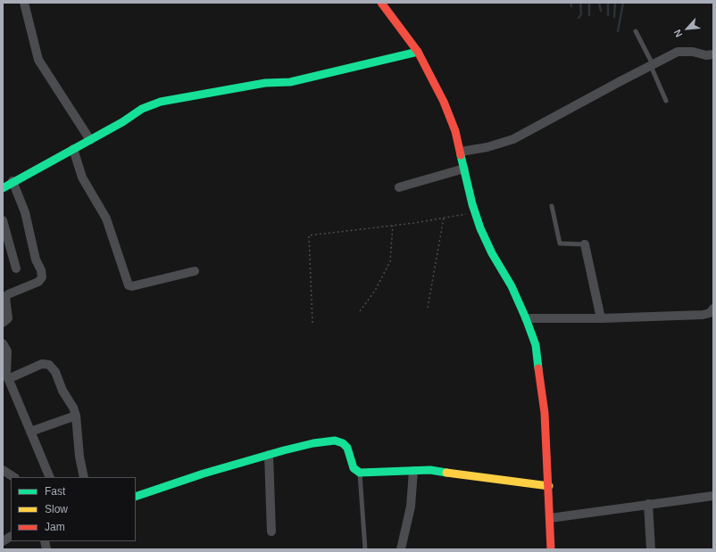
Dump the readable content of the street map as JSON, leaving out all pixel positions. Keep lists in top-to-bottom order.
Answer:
{
  "legend": ["Fast", "Slow", "Jam"],
  "north": "bottom left"
}
